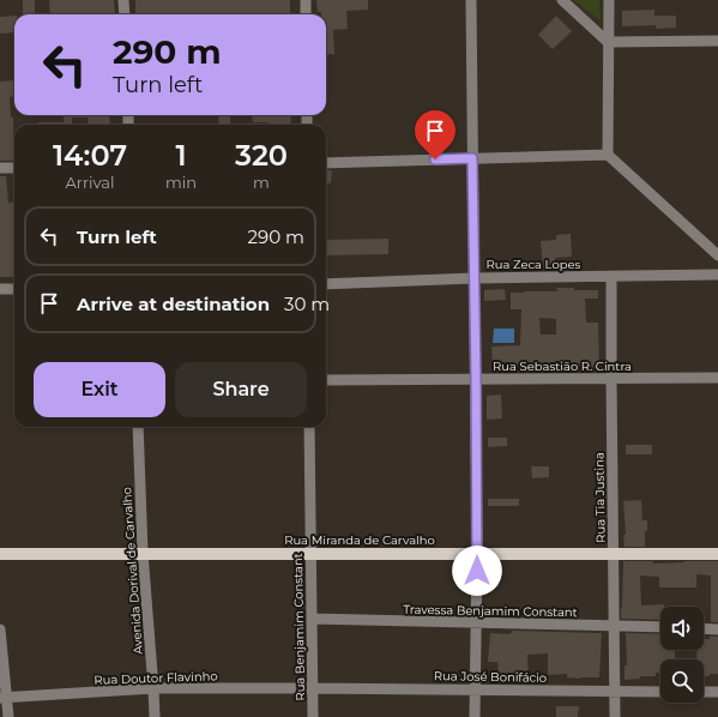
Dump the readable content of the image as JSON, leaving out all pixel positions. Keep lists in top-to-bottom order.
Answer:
{
  "streets": {
    "main road": ["Rua Miranda de Carvalho"],
    "street": [
      "Rua Zeca Lopes",
      "Rua Sebastião R. Cintra",
      "Rua Tia Justina",
      "Avenida Dorival de Carvalho",
      "Travessa Benjamim Constant",
      "Rua Benjamim Constant",
      "Rua José Bonifácio",
      "Rua Doutor Flavinho"
    ]
  },
  "crossings": [
    ["Rua Zeca Lopes", "Rua Tia Justina"],
    ["Rua Sebastião R. Cintra", "Rua Tia Justina"],
    ["Rua Tia Justina", "Rua Miranda de Carvalho"],
    ["Rua Tia Justina", "Travessa Benjamim Constant"],
    ["Rua Tia Justina", "Rua José Bonifácio"],
    ["Rua Miranda de Carvalho", "Avenida Dorival de Carvalho"],
    ["Rua Miranda de Carvalho", "Rua Benjamim Constant"],
    ["Avenida Dorival de Carvalho", "Rua Doutor Flavinho"],
    ["Travessa Benjamim Constant", "Rua Benjamim Constant"],
    ["Rua Benjamim Constant", "Rua José Bonifácio"],
    ["Rua Benjamim Constant", "Rua Doutor Flavinho"],
    ["Rua José Bonifácio", "Rua Doutor Flavinho"]
  ],
  "page": {
    "turn": ["290 m", "Turn left"],
    "eta": [
      "14:07",
      "Arrival",
      "1",
      "min",
      "320",
      "m"
    ],
    "list": [
      {
        "name": "Turn left",
        "value": "290 m"
      },
      {
        "name": "Arrive at destination",
        "value": "30 m"
      }
    ],
    "buttons": ["Exit", "Share"]
  }
}
